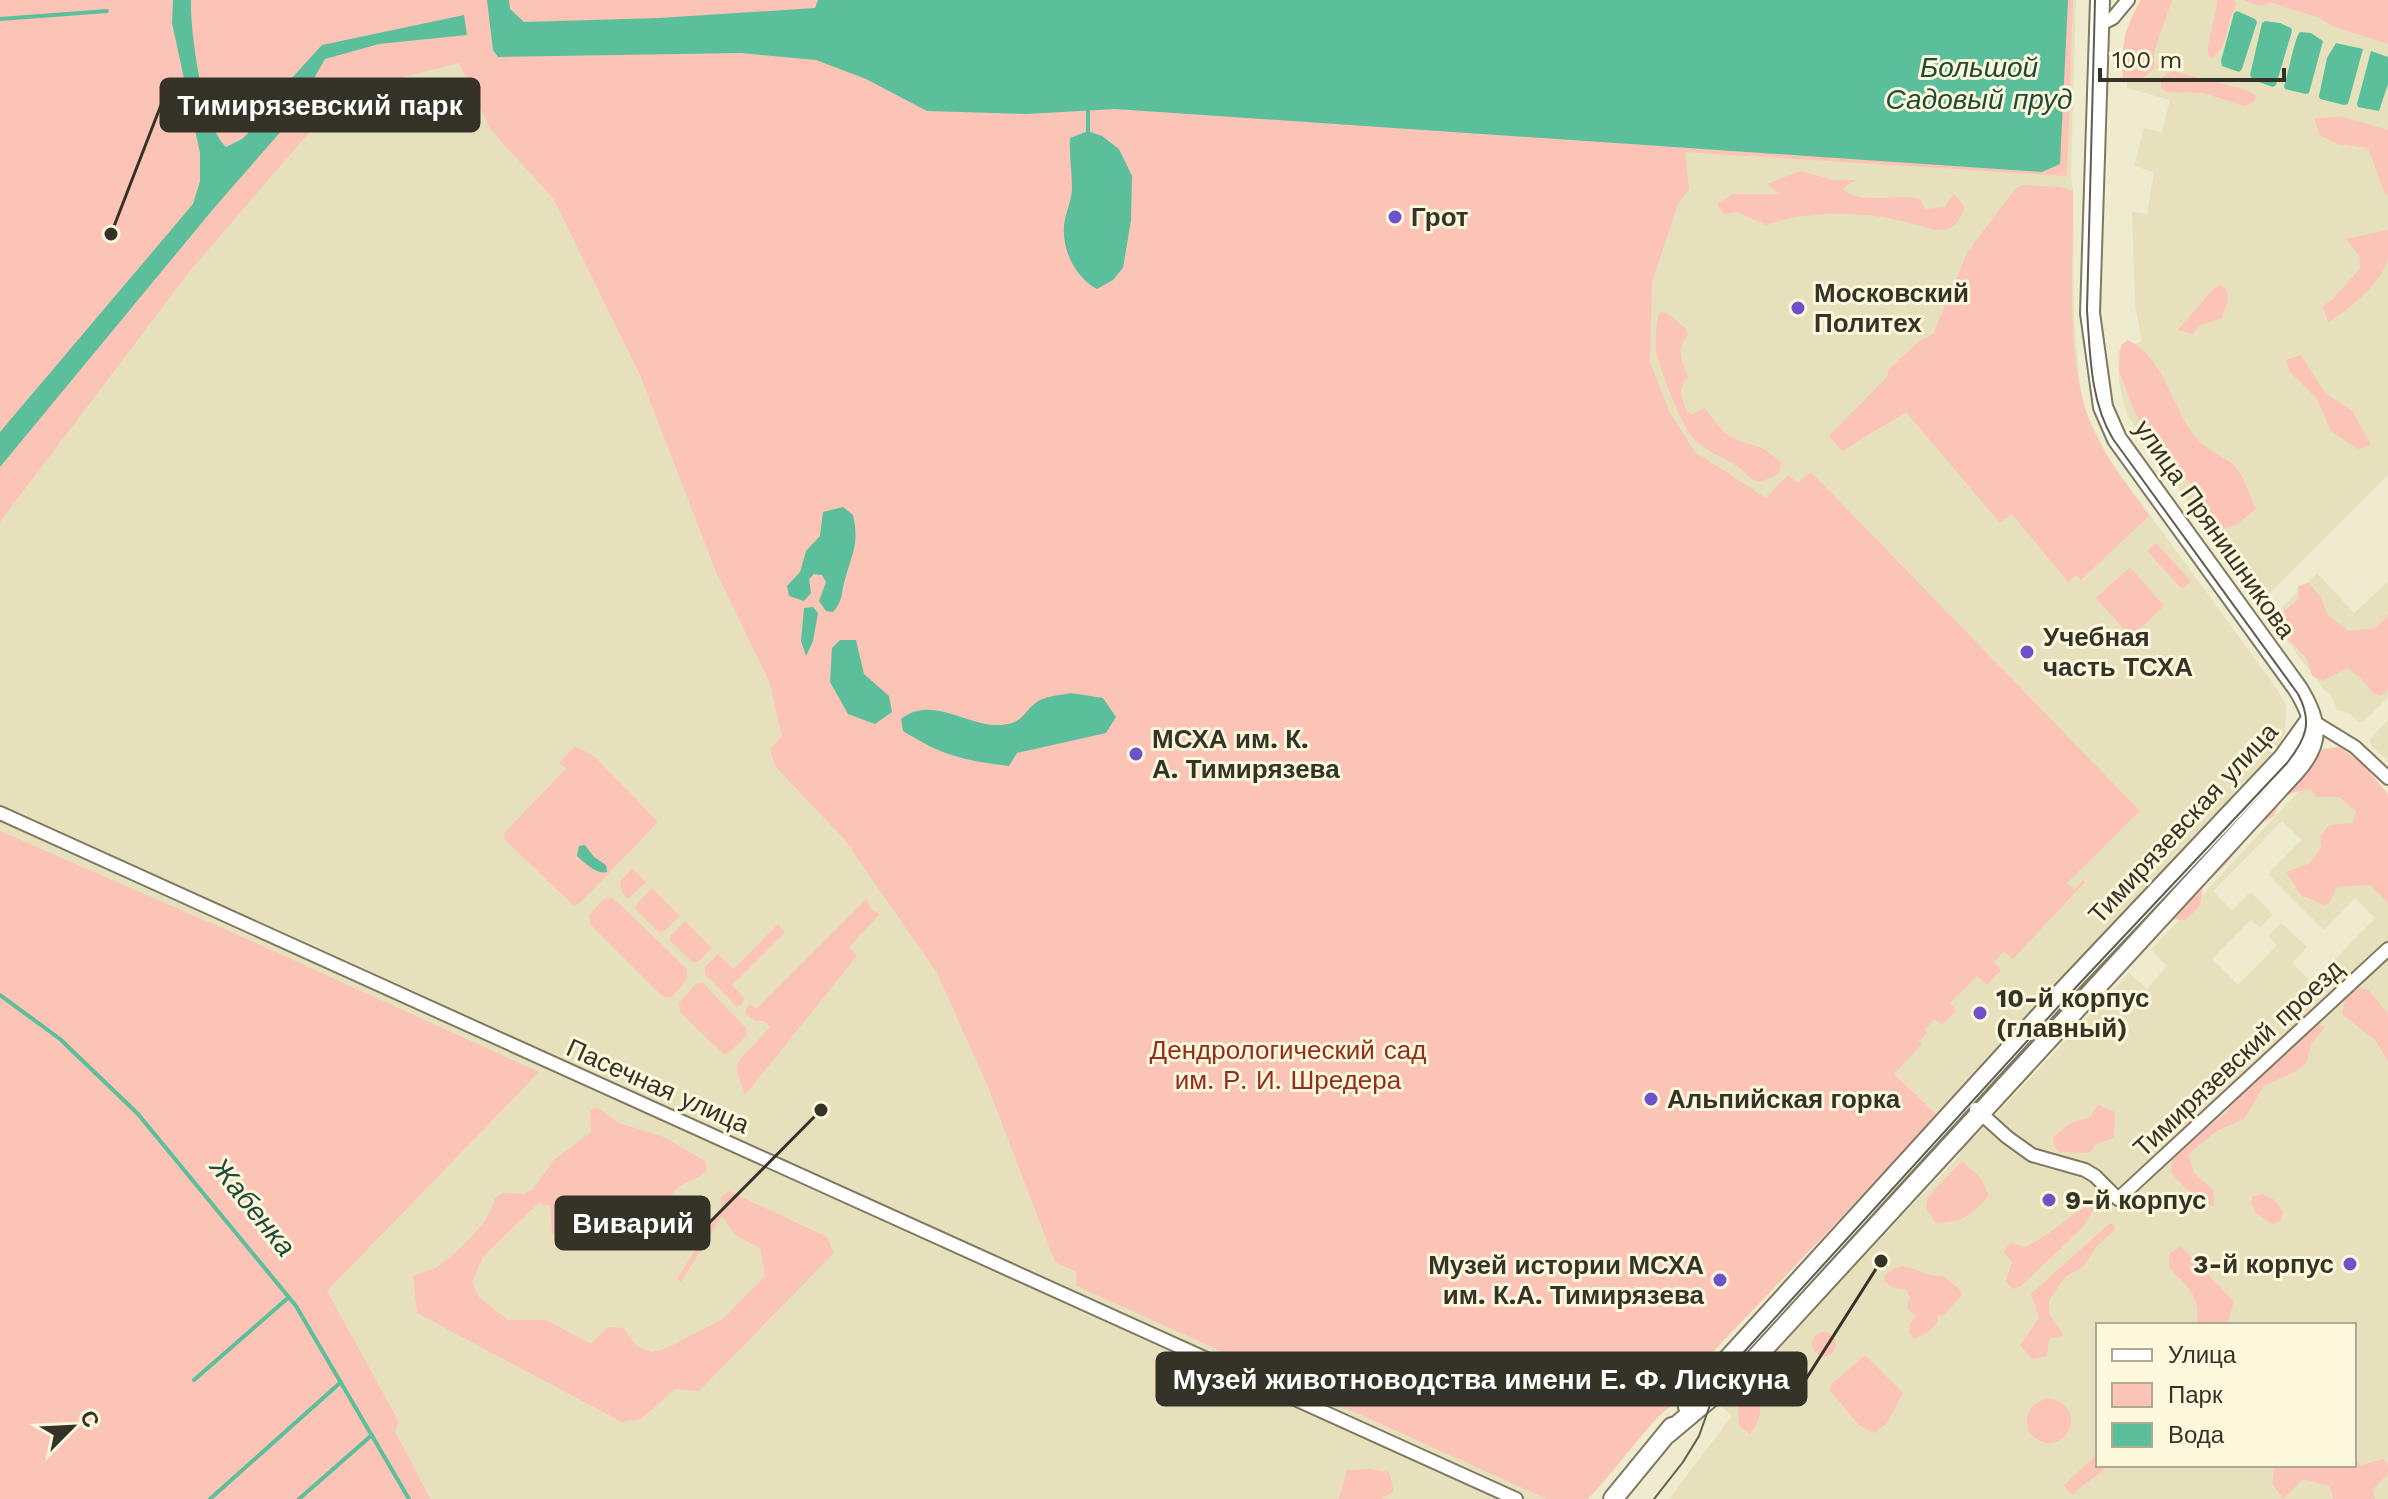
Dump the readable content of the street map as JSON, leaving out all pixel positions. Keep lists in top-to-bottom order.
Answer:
{
  "streets": {
    "main road": ["улица Прянишникова", "Тимирязевская улица"],
    "street": ["Тимирязевский проезд", "Пасечная улица"]
  },
  "crossings": [
    ["улица Прянишникова", "Тимирязевская улица"],
    ["Тимирязевская улица", "Тимирязевский проезд"]
  ],
  "water": ["Большой Садовый пруд", "Жабенка"],
  "parks": ["Дендрологический сад им. Р. И. Шредера"],
  "places": [
    "Грот",
    "Тимирязевский парк",
    "Московский Политех",
    "Учебная часть ТСХА",
    "МСХА им. К. А. Тимирязева",
    "10-й корпус (главный)",
    "Альпийская горка",
    "Виварий",
    "9-й корпус",
    "Музей животноводства имени Е. Ф. Лискуна",
    "3-й корпус",
    "Музей истории МСХА им. К.А. Тимирязева"
  ],
  "legend": ["Улица", "Парк", "Вода"],
  "scale_bar": "100 m",
  "north": "top right"
}
